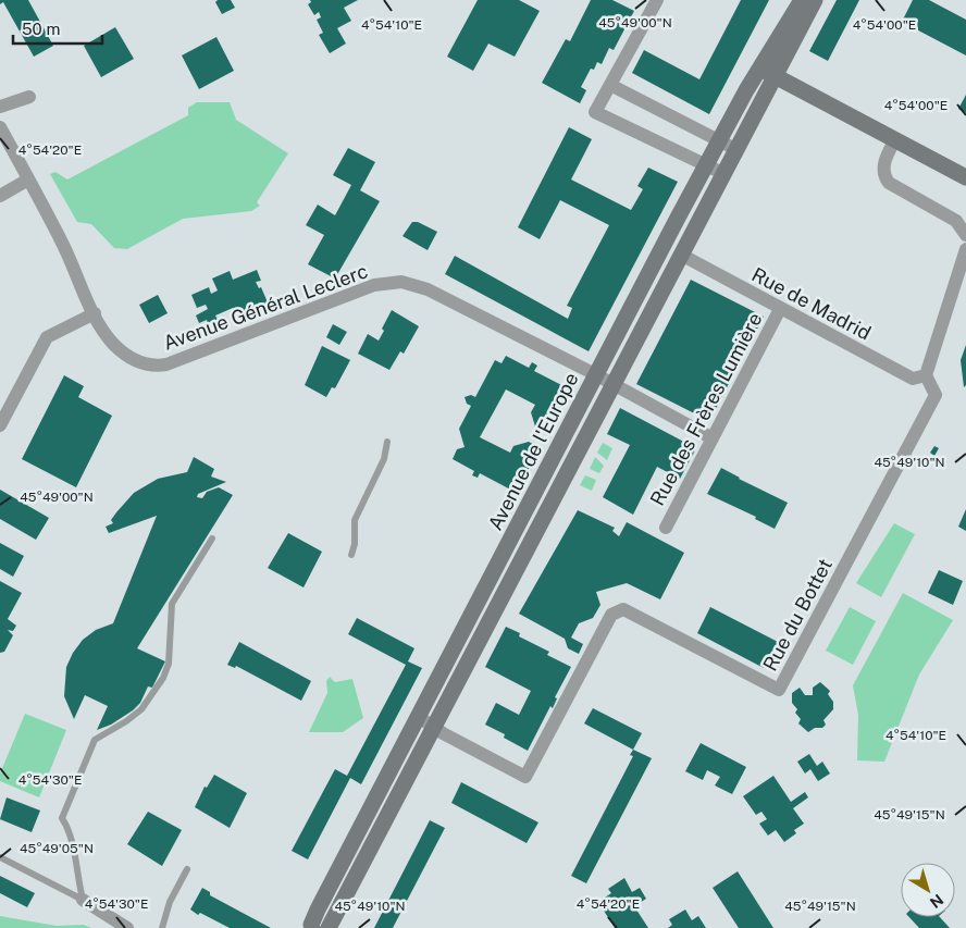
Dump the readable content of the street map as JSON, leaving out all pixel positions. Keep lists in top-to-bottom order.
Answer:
{
  "streets": {
    "street": [
      "Rue de Madrid",
      "Avenue Général Leclerc",
      "Rue des Frères Lumière",
      "Avenue de l'Europe",
      "Rue du Bottet"
    ]
  },
  "crossings": [
    ["Rue de Madrid", "Rue des Frères Lumière"],
    ["Rue de Madrid", "Avenue de l'Europe"],
    ["Rue de Madrid", "Rue du Bottet"],
    ["Avenue Général Leclerc", "Rue des Frères Lumière"],
    ["Avenue Général Leclerc", "Avenue de l'Europe"],
    ["Avenue de l'Europe", "Rue du Bottet"]
  ],
  "scale_bar": "50 m",
  "north": "bottom right",
  "coordinates": [
    "45°49'00\"N",
    "4°54'10\"E",
    "4°54'00\"E",
    "4°54'20\"E",
    "45°49'10\"N",
    "4°54'30\"E",
    "45°49'15\"N",
    "45°49'05\"N"
  ]
}
